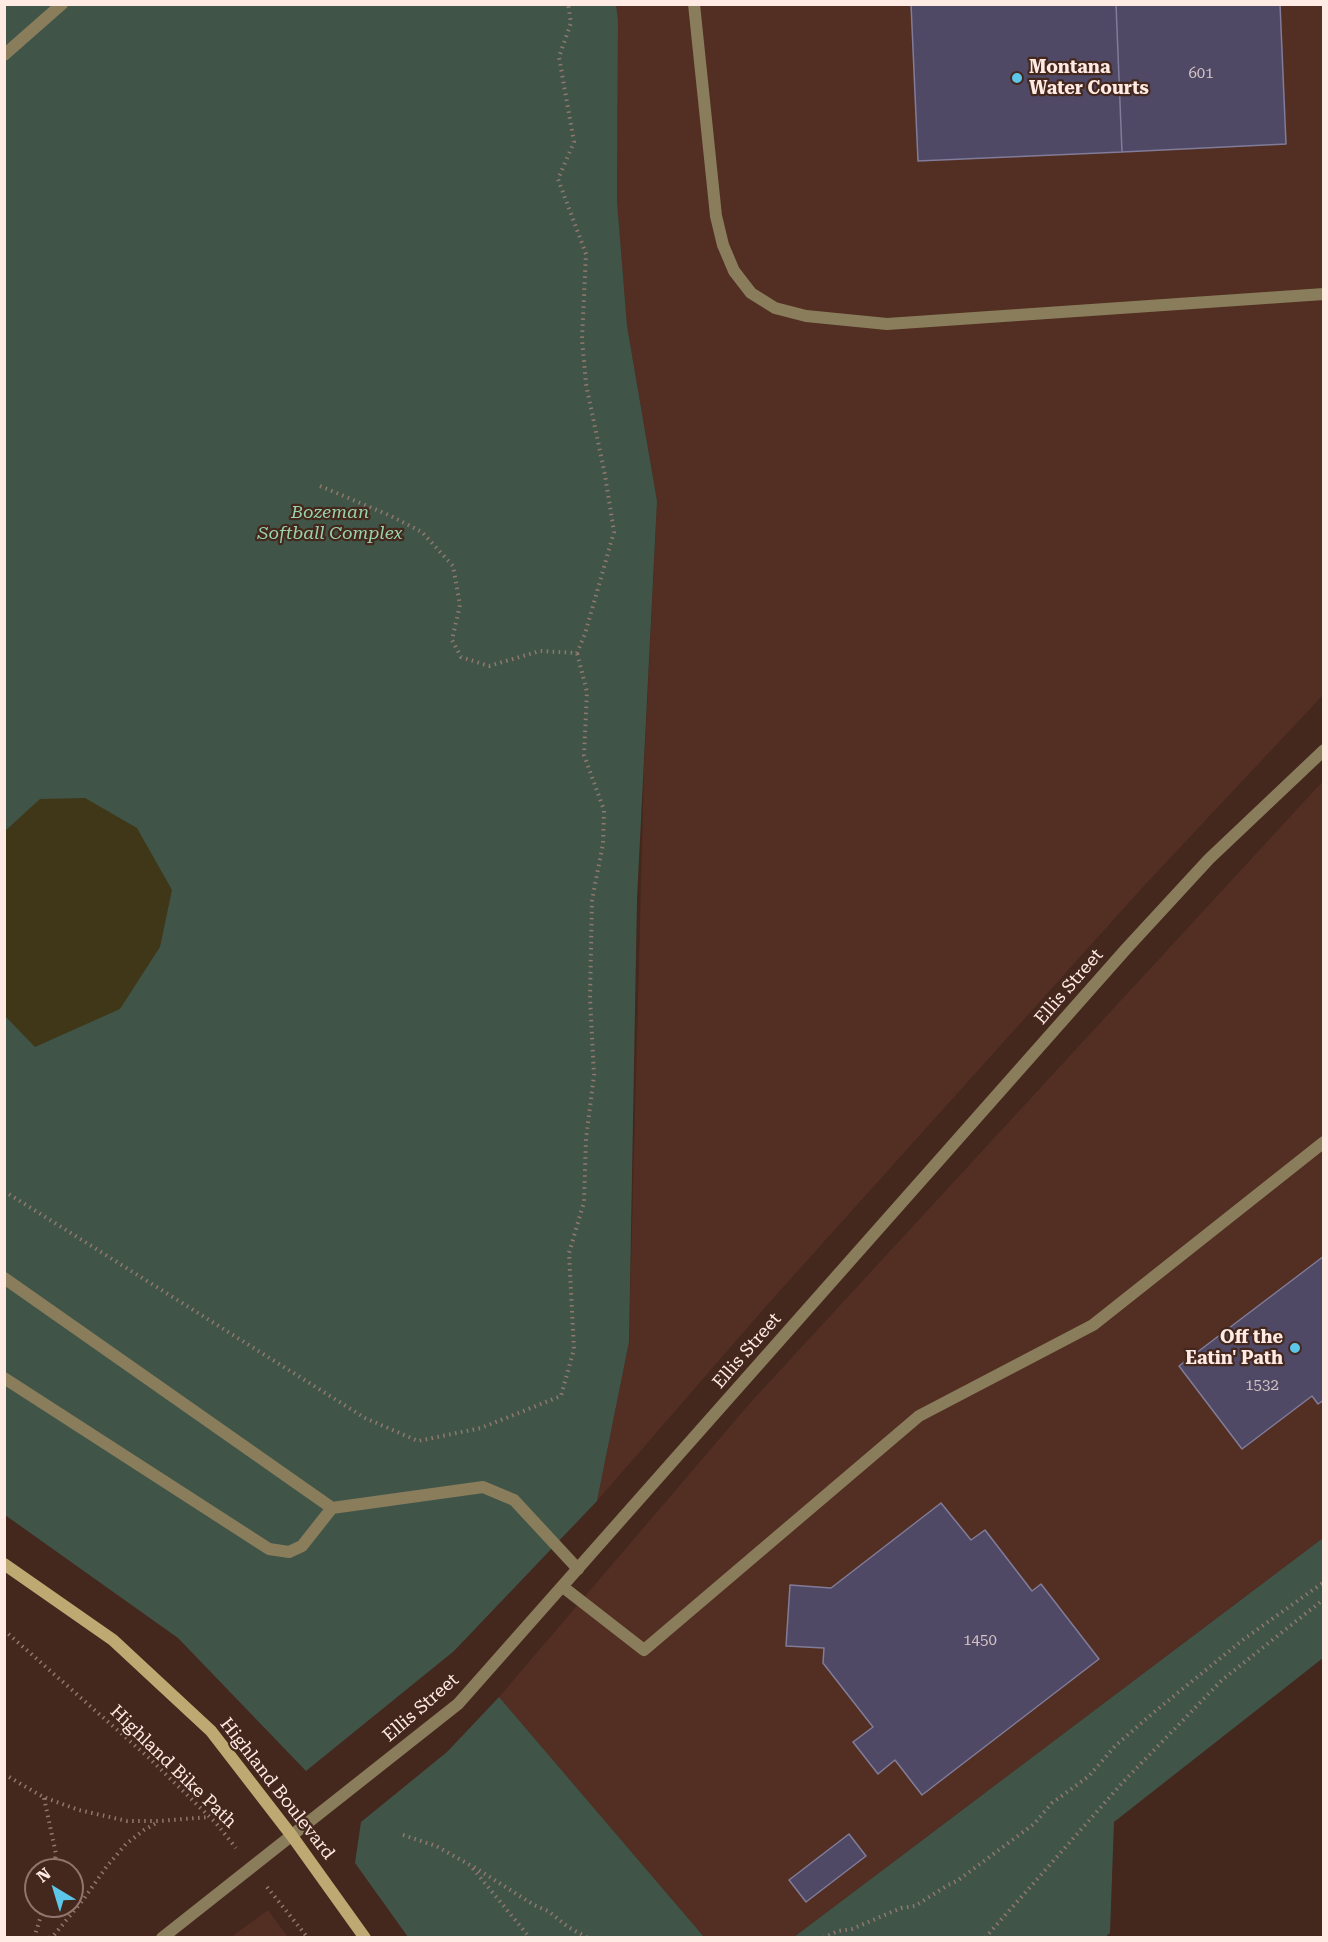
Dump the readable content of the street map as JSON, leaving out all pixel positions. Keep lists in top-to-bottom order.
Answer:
{
  "streets": {
    "main road": ["Highland Boulevard"],
    "street": ["Ellis Street"],
    "path": ["Highland Bike Path"]
  },
  "crossings": [
    ["Ellis Street", "Highland Bike Path"],
    ["Ellis Street", "Highland Boulevard"]
  ],
  "parks": ["Bozeman Softball Complex"],
  "places": ["Montana Water Courts", "Off the Eatin' Path"],
  "house_numbers": ["601", "1532", "1450"],
  "north": "top left"
}
